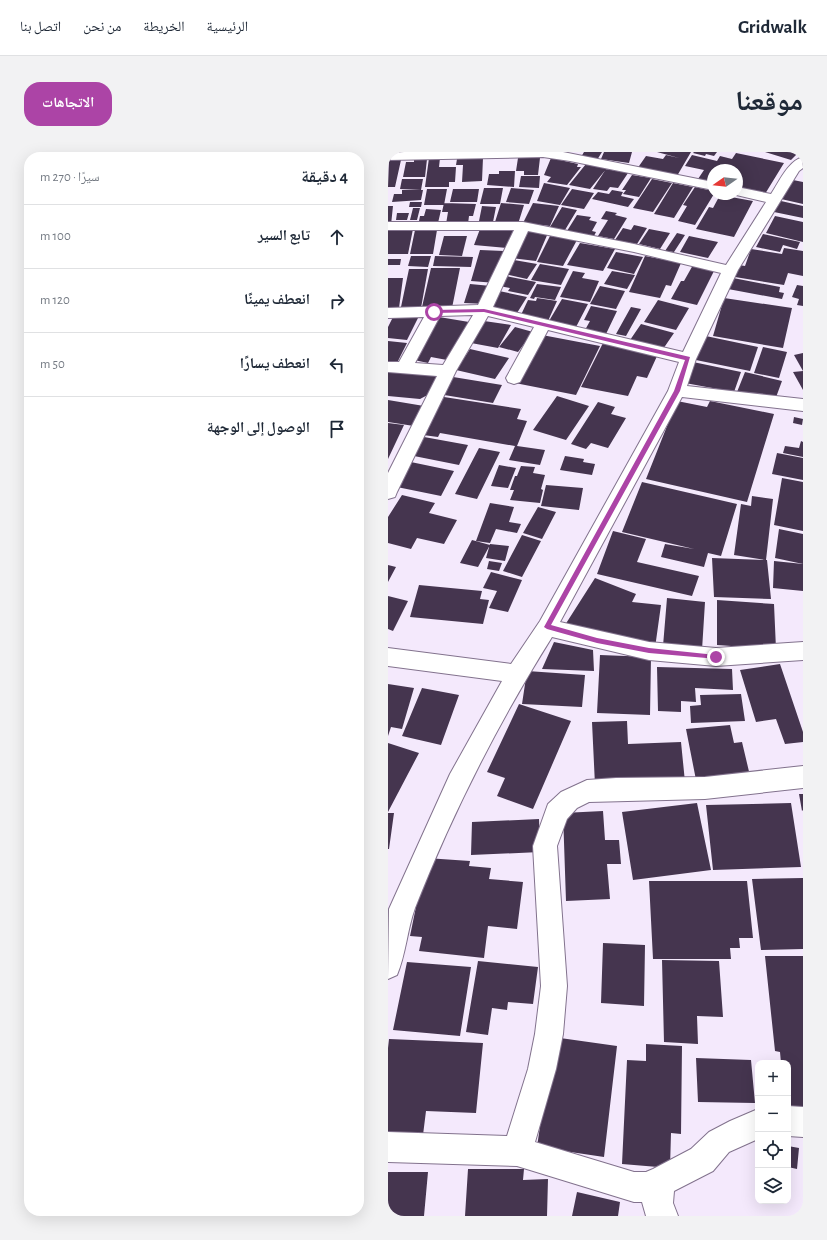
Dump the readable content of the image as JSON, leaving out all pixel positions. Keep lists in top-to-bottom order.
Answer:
{
  "north": "left",
  "page": {
    "header": "Gridwalk",
    "nav": [
      "الرئيسية",
      "الخريطة",
      "من نحن",
      "اتصل بنا"
    ],
    "title": "موقعنا",
    "buttons": "الاتجاهات",
    "heading": ["4 دقيقة", "سيرًا · 270 m"],
    "list": [
      ["تابع السير", "100 m"],
      ["انعطف يمينًا", "120 m"],
      ["انعطف يسارًا", "50 m"],
      "الوصول إلى الوجهة"
    ],
    "map_buttons": ["+", "−"]
  }
}
